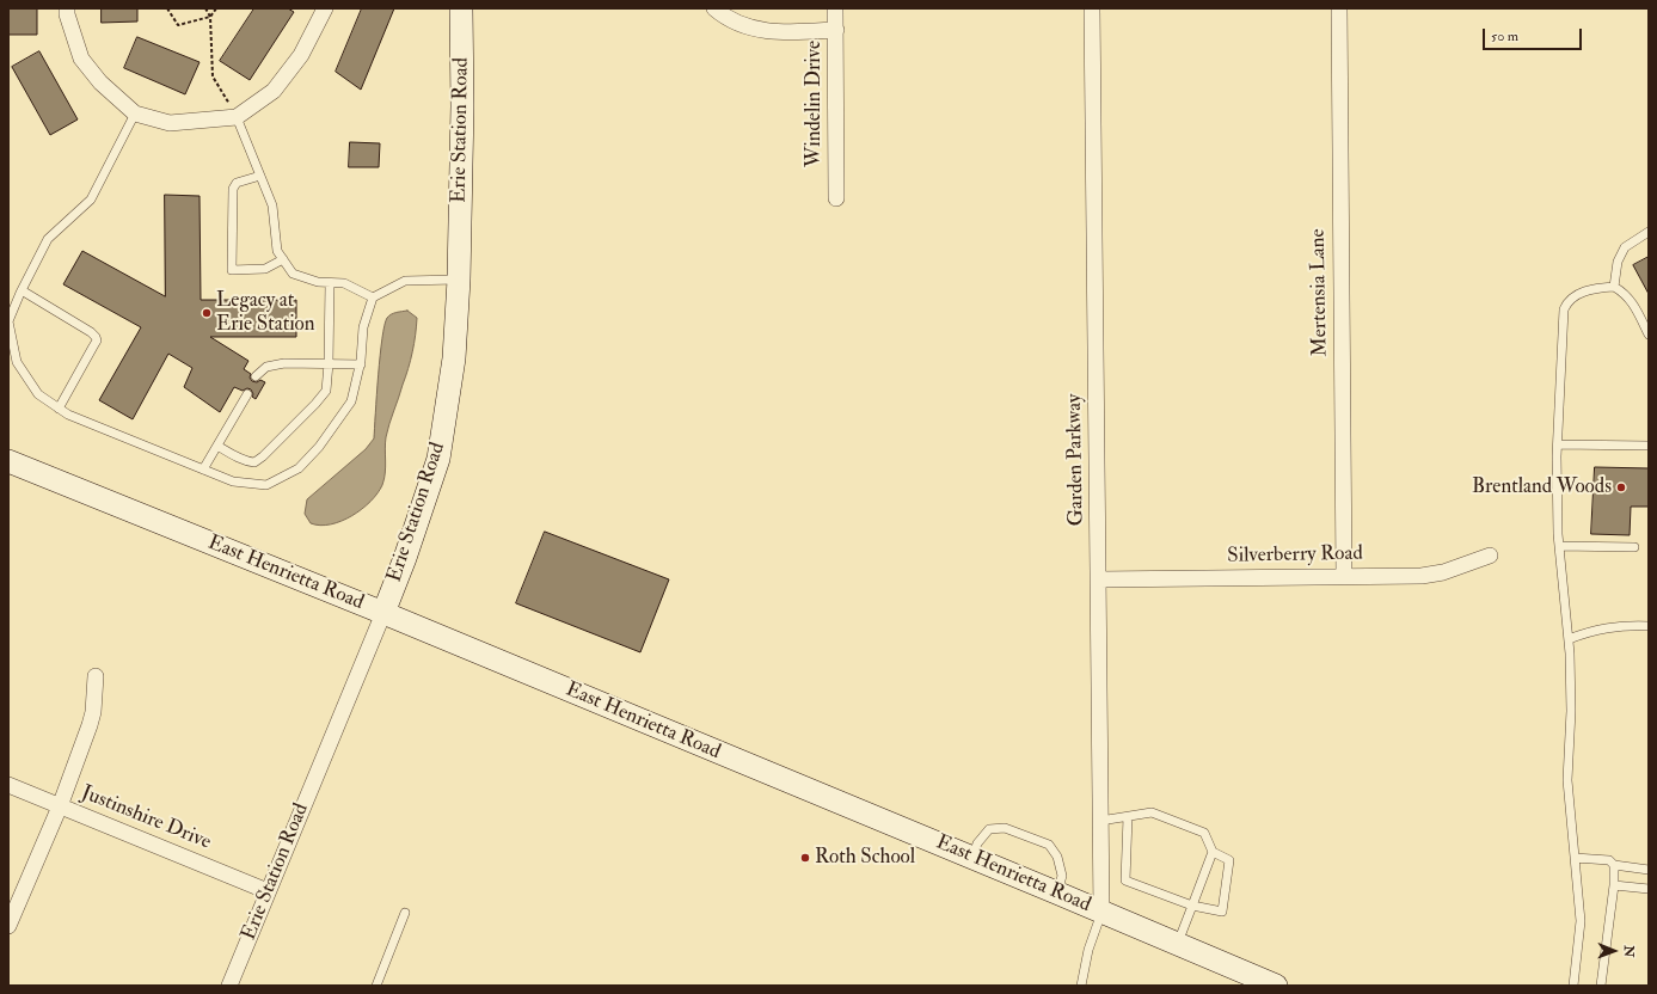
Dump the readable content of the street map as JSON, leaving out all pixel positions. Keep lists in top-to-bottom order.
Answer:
{
  "streets": {
    "main road": ["Erie Station Road", "East Henrietta Road"],
    "street": [
      "Windelin Drive",
      "Mertensia Lane",
      "Garden Parkway",
      "Silverberry Road",
      "Justinshire Drive"
    ]
  },
  "crossings": [
    ["Erie Station Road", "East Henrietta Road"],
    ["Erie Station Road", "Justinshire Drive"],
    ["Mertensia Lane", "Silverberry Road"],
    ["Garden Parkway", "Silverberry Road"],
    ["Garden Parkway", "East Henrietta Road"]
  ],
  "places": ["Legacy at Erie Station", "Brentland Woods", "Roth School"],
  "scale_bar": "50 m",
  "north": "right"
}
